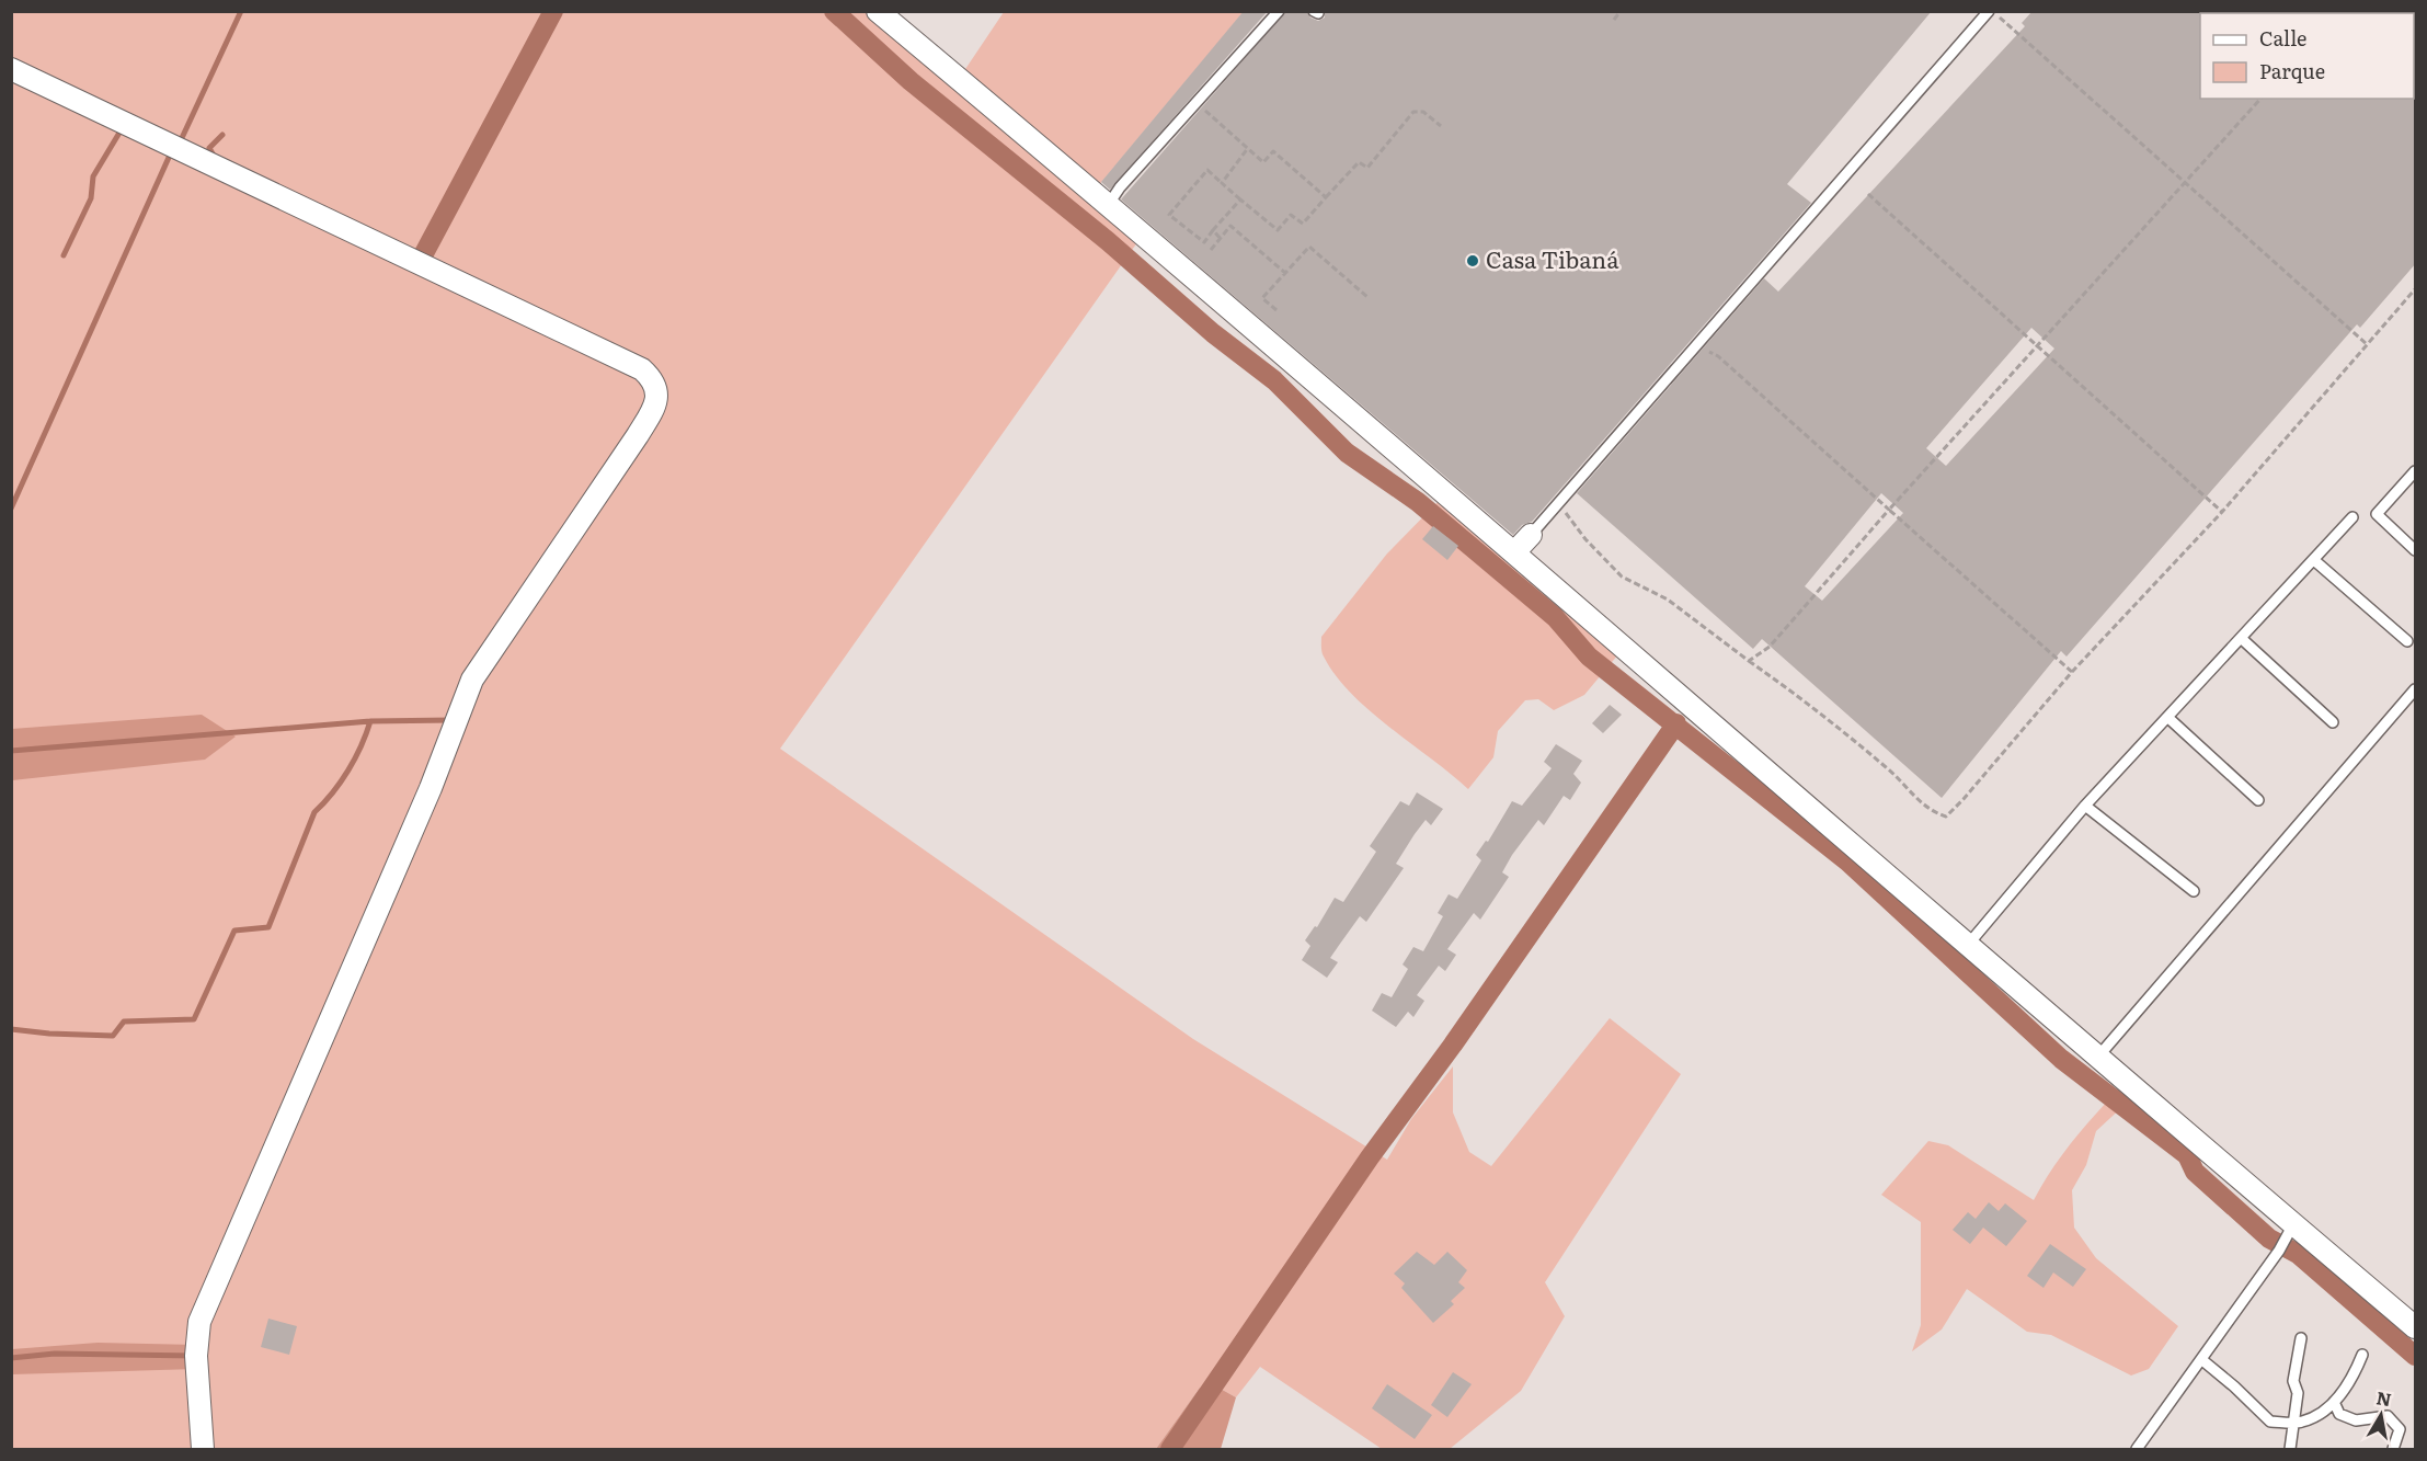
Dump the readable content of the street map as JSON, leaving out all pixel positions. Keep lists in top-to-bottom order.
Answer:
{
  "places": ["Casa Tibaná"],
  "legend": ["Calle", "Parque"],
  "north": "top"
}
